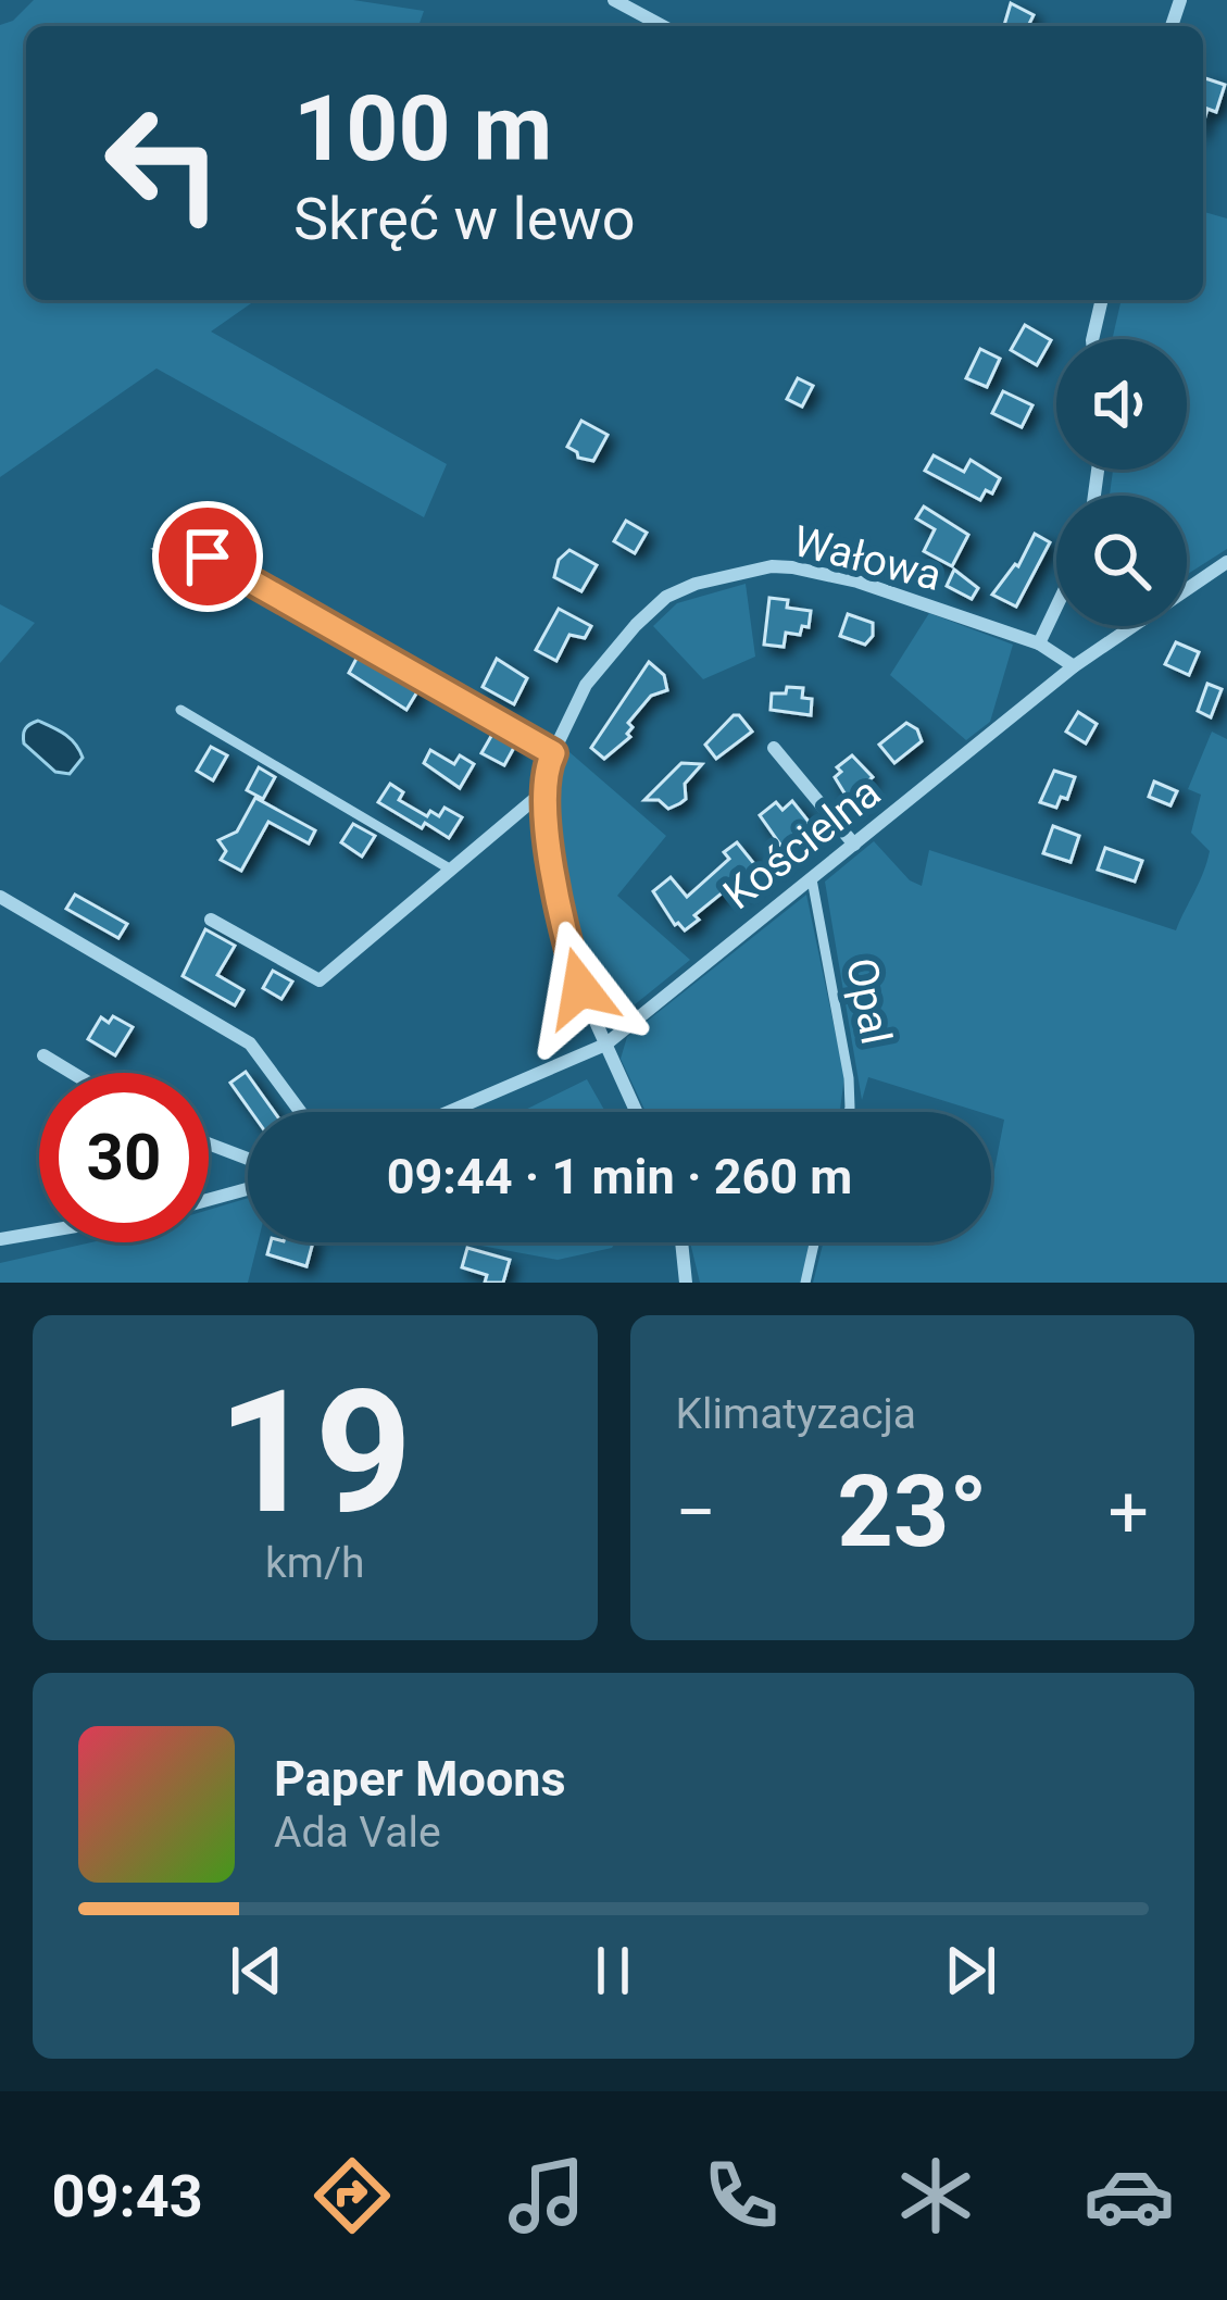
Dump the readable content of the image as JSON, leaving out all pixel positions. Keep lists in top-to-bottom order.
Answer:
{
  "streets": {
    "street": ["Wałowa", "Kościelna"],
    "lane": ["Opal"]
  },
  "crossings": [
    ["Wałowa", "Kościelna"],
    ["Kościelna", "Opal"]
  ],
  "page": {
    "turn": ["100 m", "Skręć w lewo"],
    "limit": "30",
    "trip": "09:44 · 1 min · 260 m",
    "tile": [
      ["19", "km/h"],
      "Klimatyzacja"
    ],
    "heat": ["−", "23°", "+"],
    "song": ["Paper Moons", "Ada Vale"],
    "tabs": "09:43"
  }
}
